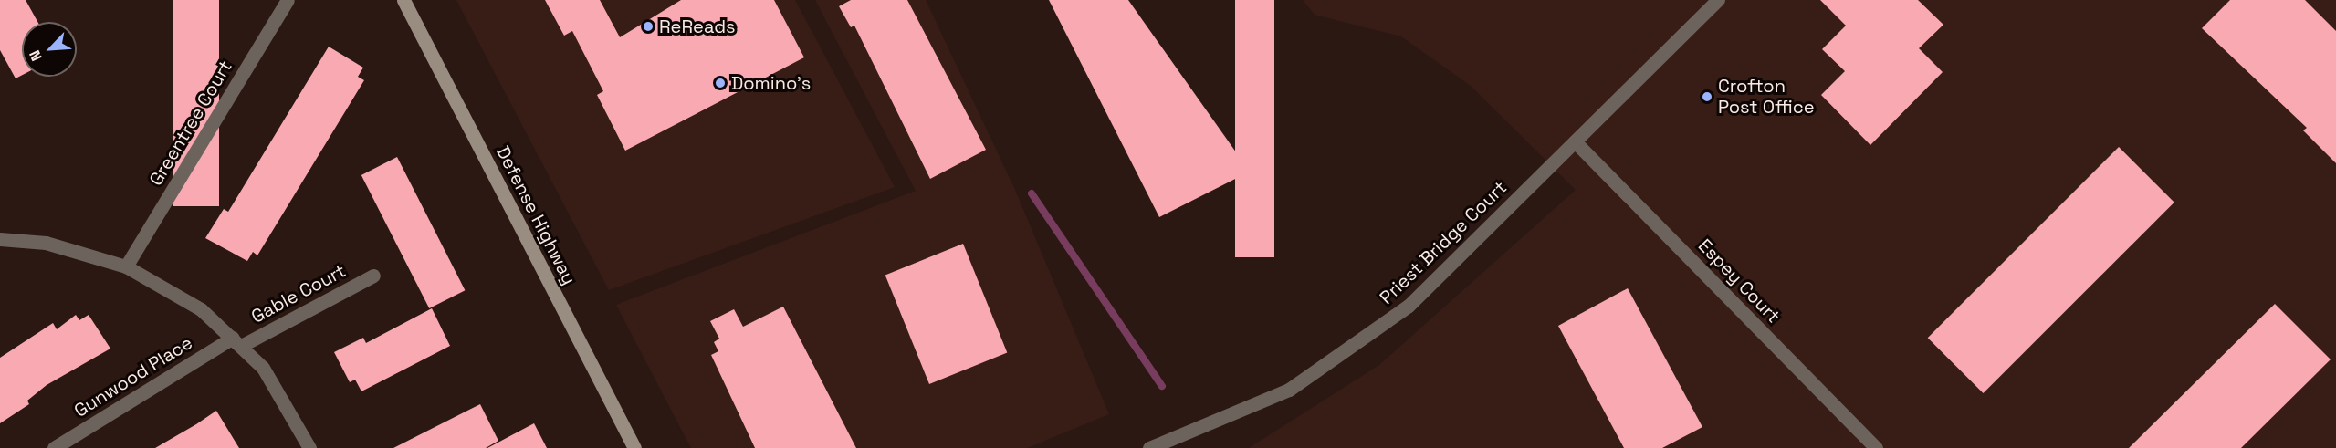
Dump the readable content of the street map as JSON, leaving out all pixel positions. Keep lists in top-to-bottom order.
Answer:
{
  "streets": {
    "main road": ["Defense Highway"],
    "street": [
      "Greentree Court",
      "Priest Bridge Court",
      "Espey Court",
      "Gable Court",
      "Gunwood Place"
    ]
  },
  "crossings": [
    ["Priest Bridge Court", "Espey Court"],
    ["Gable Court", "Gunwood Place"]
  ],
  "places": ["ReReads", "Domino's", "Crofton Post Office"],
  "north": "bottom left"
}
